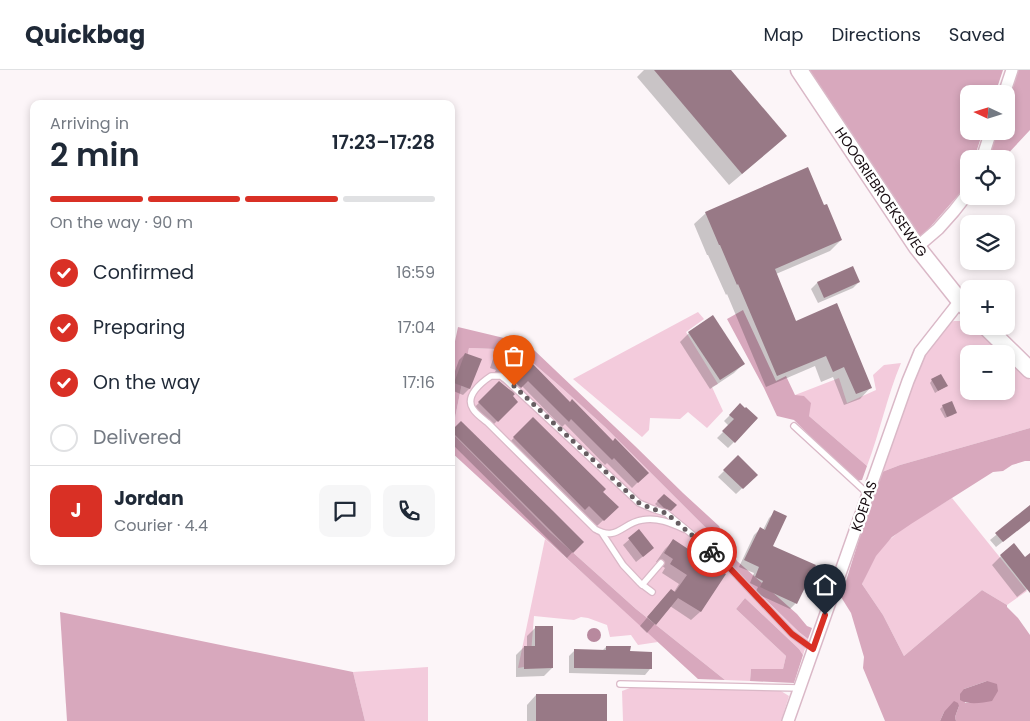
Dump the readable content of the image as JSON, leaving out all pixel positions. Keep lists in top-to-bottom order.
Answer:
{
  "streets": {
    "street": ["HOOGRIEBROEKSEWEG", "KOEPAS"]
  },
  "north": "left",
  "page": {
    "header": "Quickbag",
    "nav": ["Map", "Directions", "Saved"],
    "map_buttons": ["+", "−"],
    "heading": ["2 min", "Arriving in", "17:23–17:28"],
    "panel": ["Jordan", "Courier · 4.4"],
    "bar": "On the way · 90 m",
    "list": [
      ["Confirmed", "16:59"],
      ["Preparing", "17:04"],
      ["On the way", "17:16"],
      "Delivered"
    ],
    "round": "J"
  }
}
